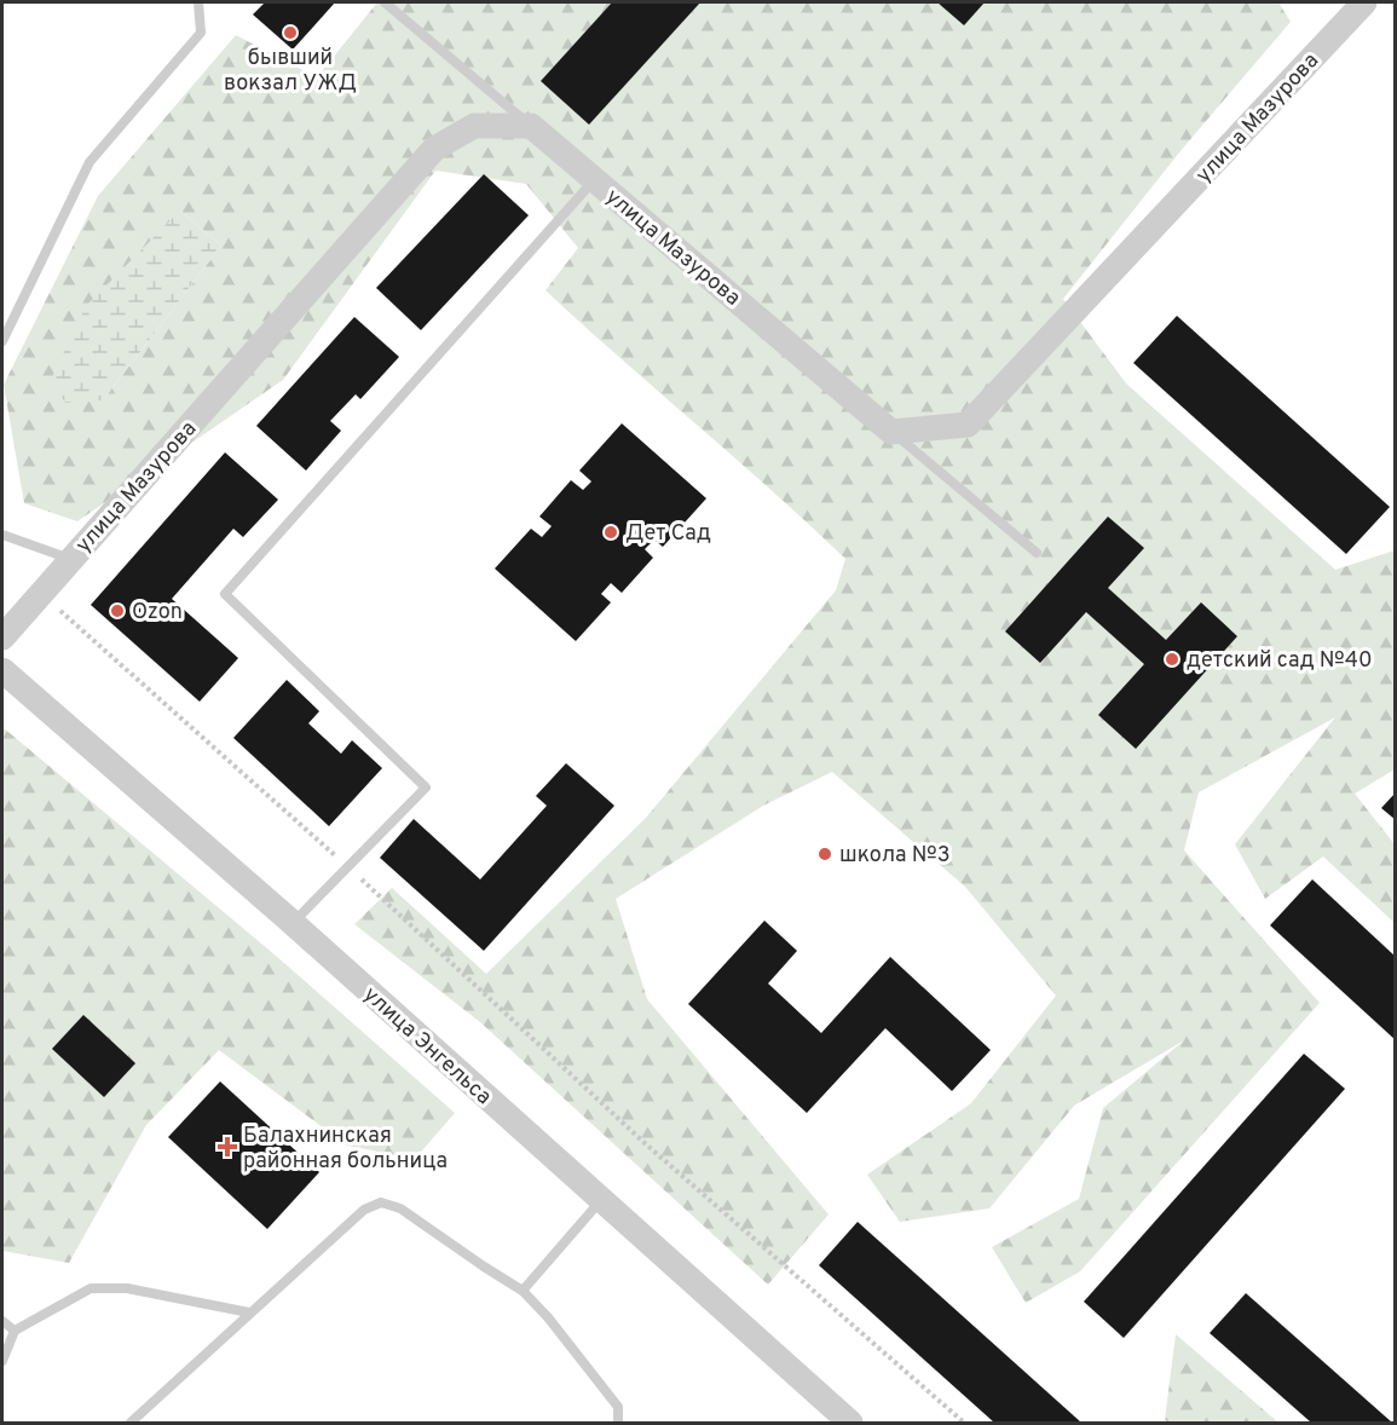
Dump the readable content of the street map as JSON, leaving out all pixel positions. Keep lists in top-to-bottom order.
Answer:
{
  "streets": {
    "street": ["улица Мазурова", "улица Энгельса"]
  },
  "places": {
    "other": [
      "бывший вокзал УЖД",
      "Дет Сад",
      "Ozon",
      "детский сад №40",
      "школа №3"
    ],
    "health": ["Балахнинская районная больница"]
  }
}
